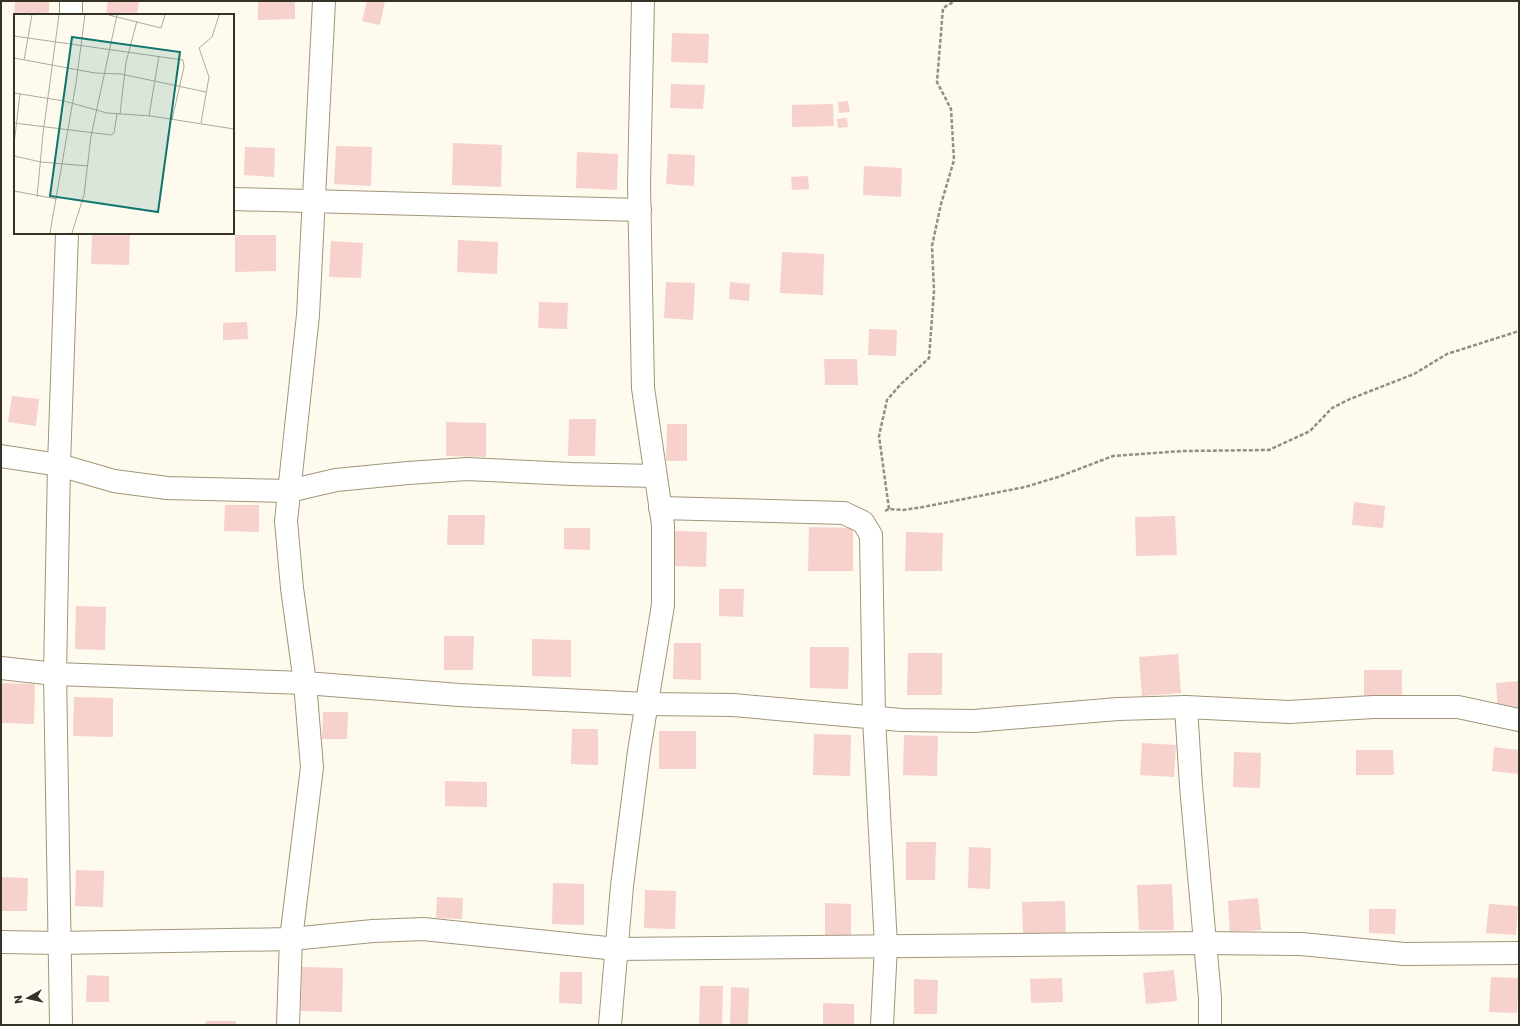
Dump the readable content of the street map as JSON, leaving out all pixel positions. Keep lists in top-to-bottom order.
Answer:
{
  "north": "left"
}
